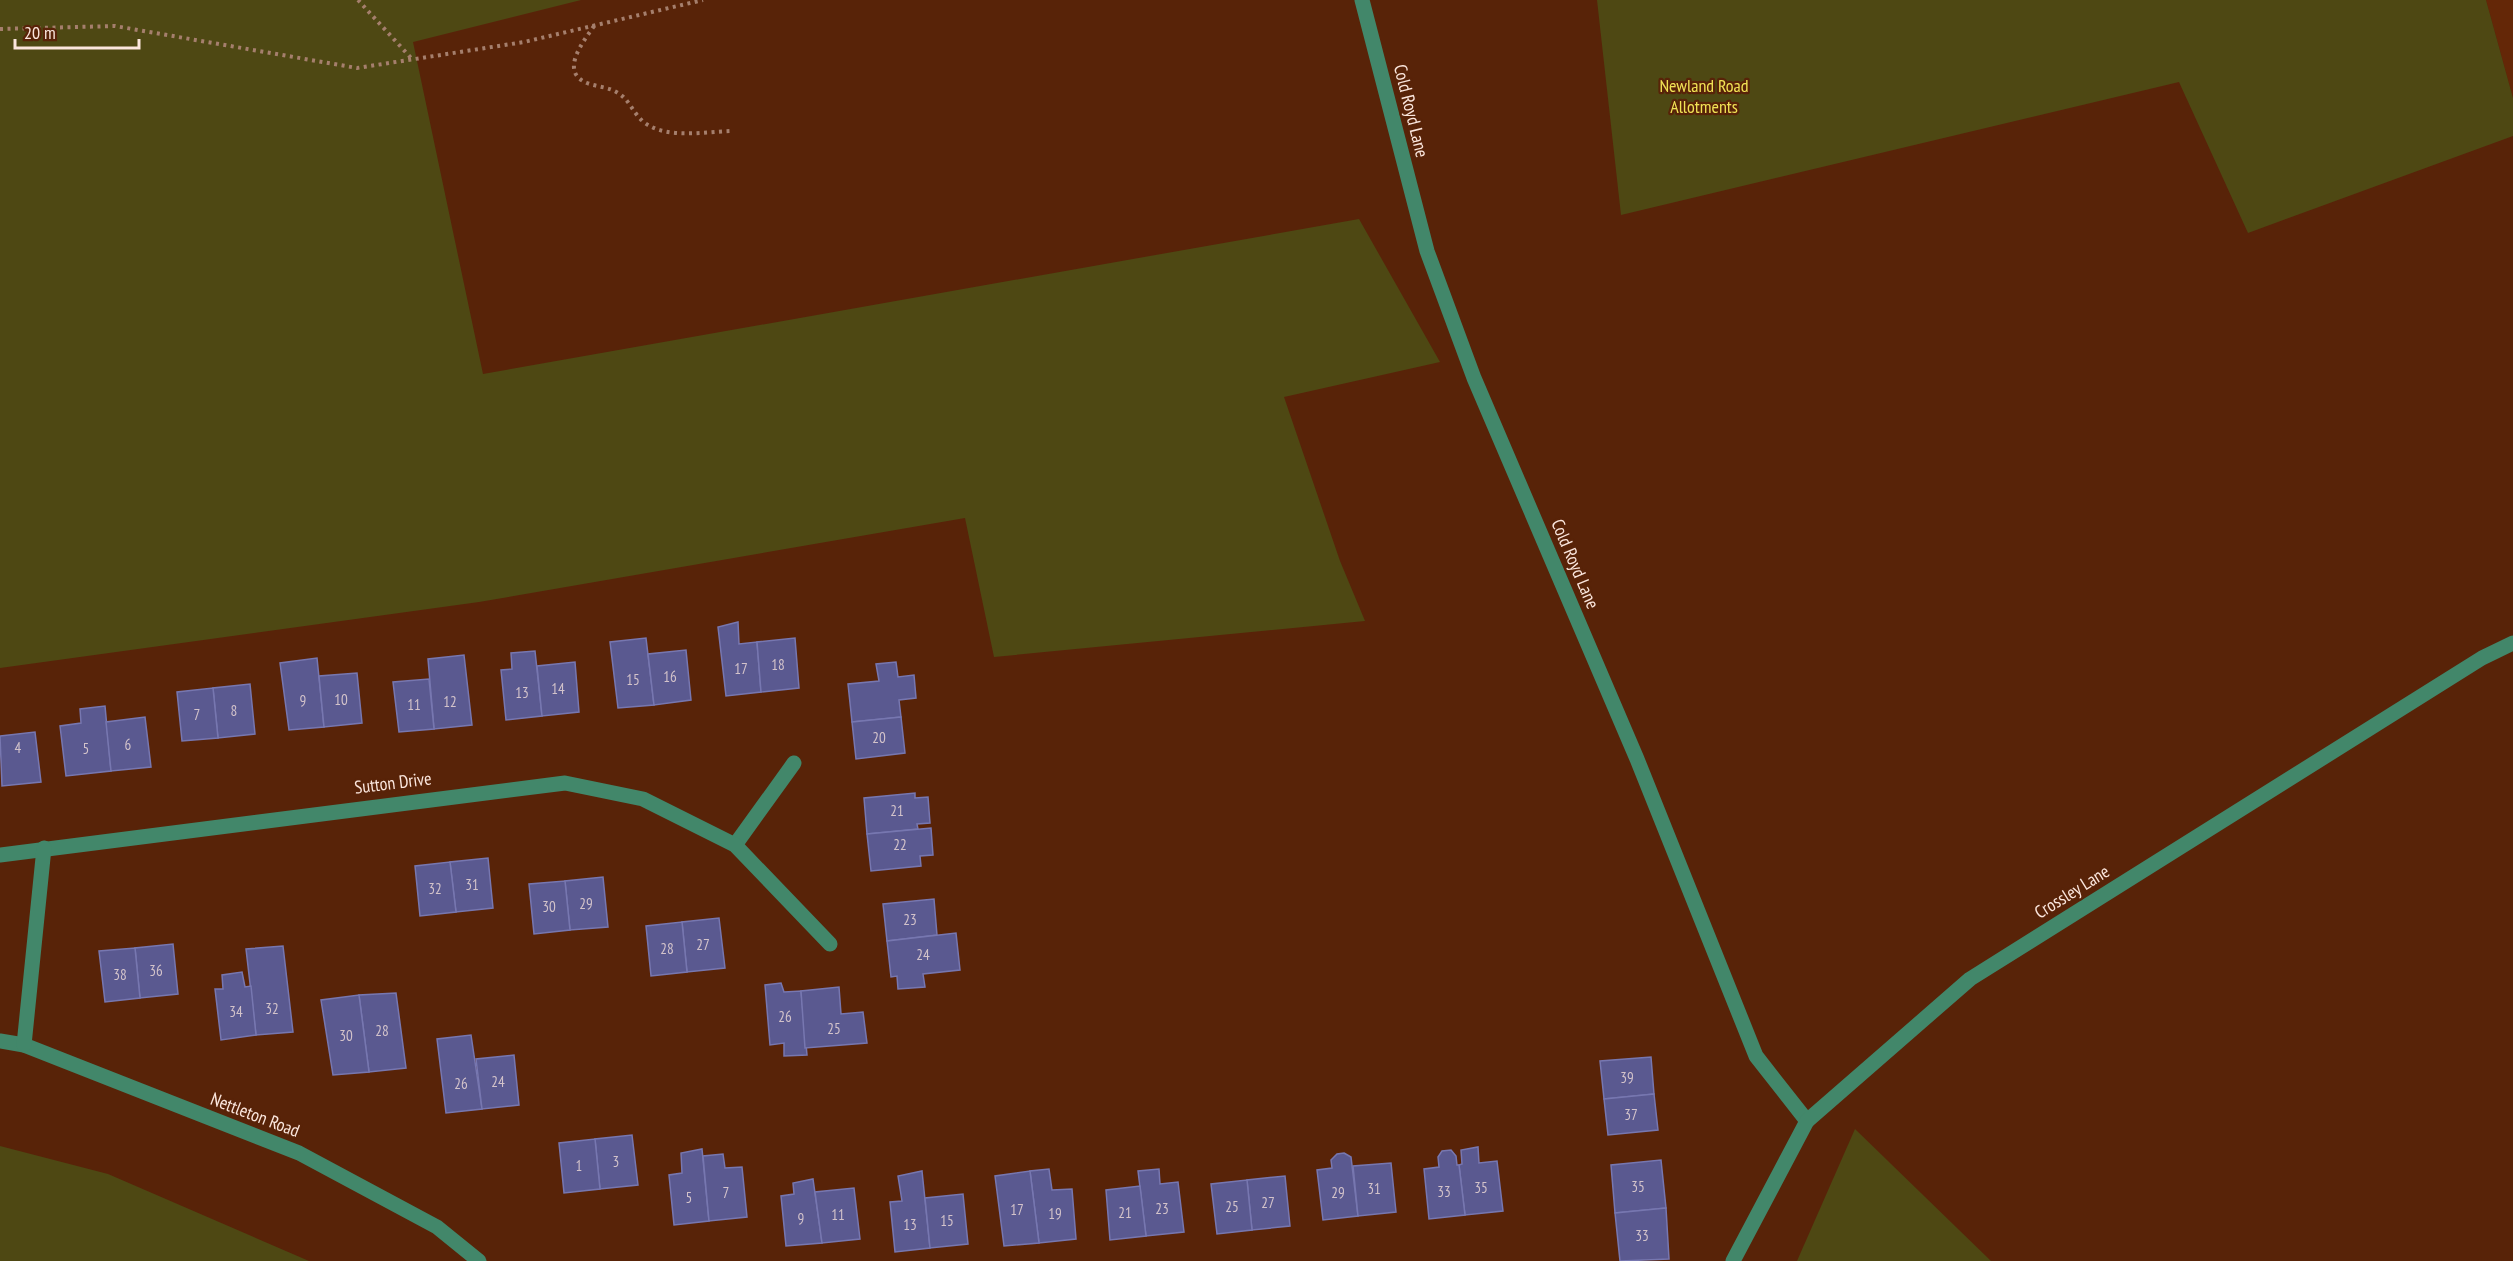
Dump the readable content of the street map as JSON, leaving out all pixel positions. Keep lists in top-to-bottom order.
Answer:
{
  "streets": {
    "street": [
      "Cold Royd Lane",
      "Sutton Drive",
      "Crossley Lane",
      "Nettleton Road"
    ]
  },
  "crossings": [
    ["Cold Royd Lane", "Crossley Lane"]
  ],
  "parks": ["Newland Road Allotments"],
  "house_numbers": [
    "18",
    "17",
    "16",
    "15",
    "14",
    "13",
    "10",
    "9",
    "12",
    "11",
    "8",
    "7",
    "20",
    "6",
    "4",
    "5",
    "21",
    "22",
    "31",
    "32",
    "29",
    "30",
    "23",
    "27",
    "28",
    "24",
    "36",
    "38",
    "32",
    "34",
    "26",
    "25",
    "28",
    "30",
    "39",
    "24",
    "26",
    "37",
    "3",
    "1",
    "35",
    "35",
    "31",
    "33",
    "7",
    "29",
    "5",
    "27",
    "25",
    "23",
    "17",
    "21",
    "19",
    "11",
    "9",
    "15",
    "13",
    "33"
  ],
  "scale_bar": "20 m"
}
